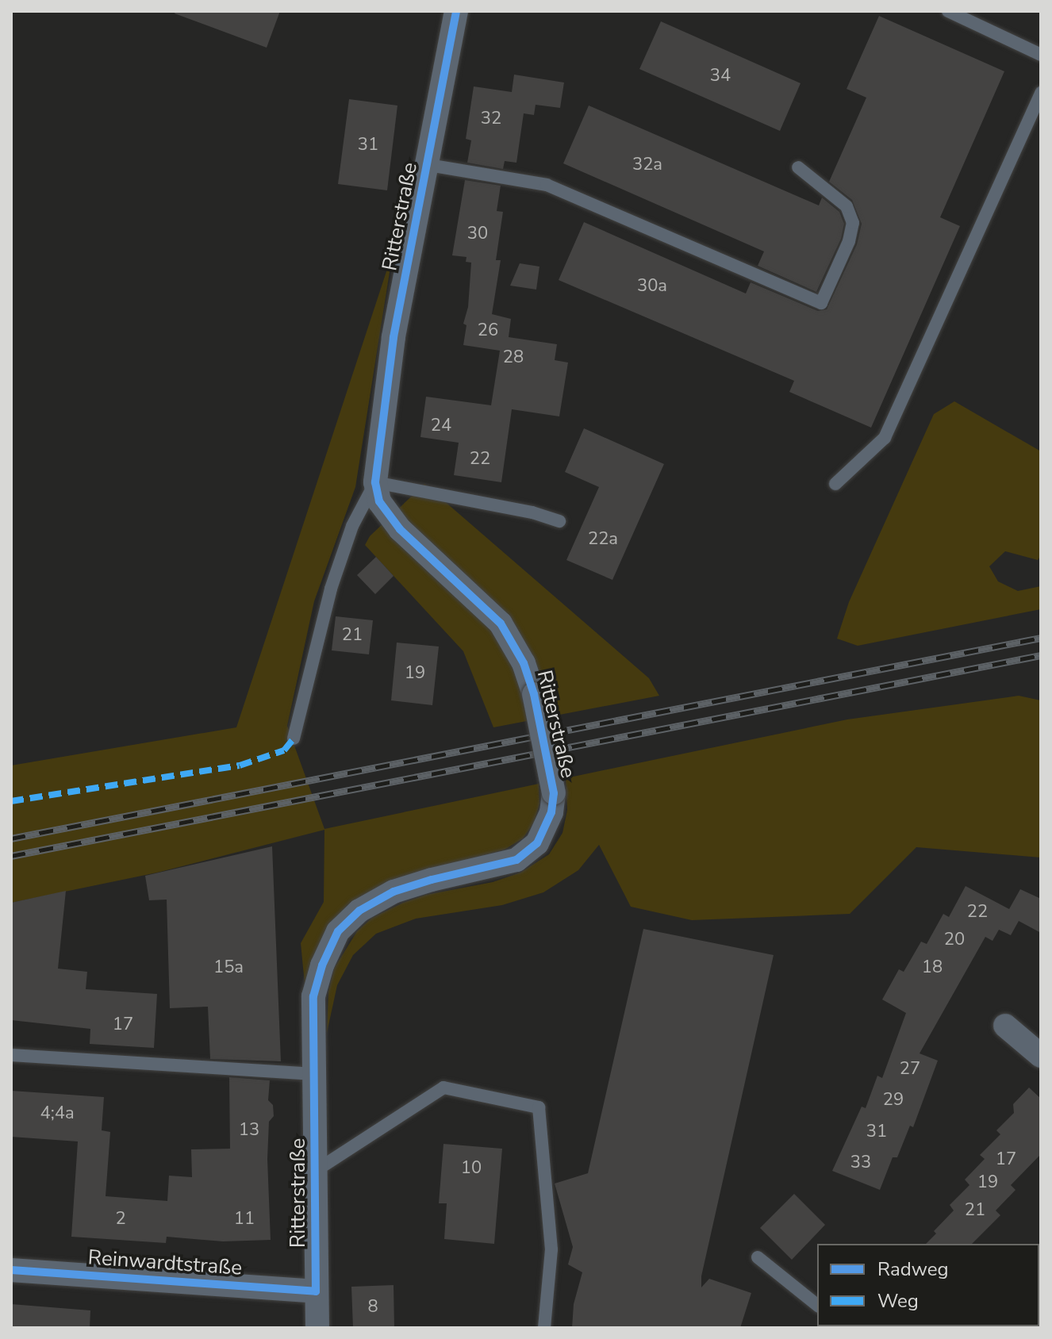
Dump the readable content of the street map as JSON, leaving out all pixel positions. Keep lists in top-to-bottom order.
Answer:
{
  "streets": {
    "street": ["Ritterstraße", "Reinwardtstraße"]
  },
  "crossings": [
    ["Ritterstraße", "Reinwardtstraße"]
  ],
  "house_numbers": [
    "34",
    "32",
    "31",
    "32a",
    "30",
    "30a",
    "26",
    "28",
    "24",
    "22",
    "22a",
    "21",
    "19",
    "22",
    "20",
    "15a",
    "18",
    "17",
    "27",
    "29",
    "4;4a",
    "13",
    "31",
    "17",
    "33",
    "10",
    "19",
    "21",
    "2",
    "11",
    "8"
  ],
  "legend": ["Radweg", "Weg"]
}
